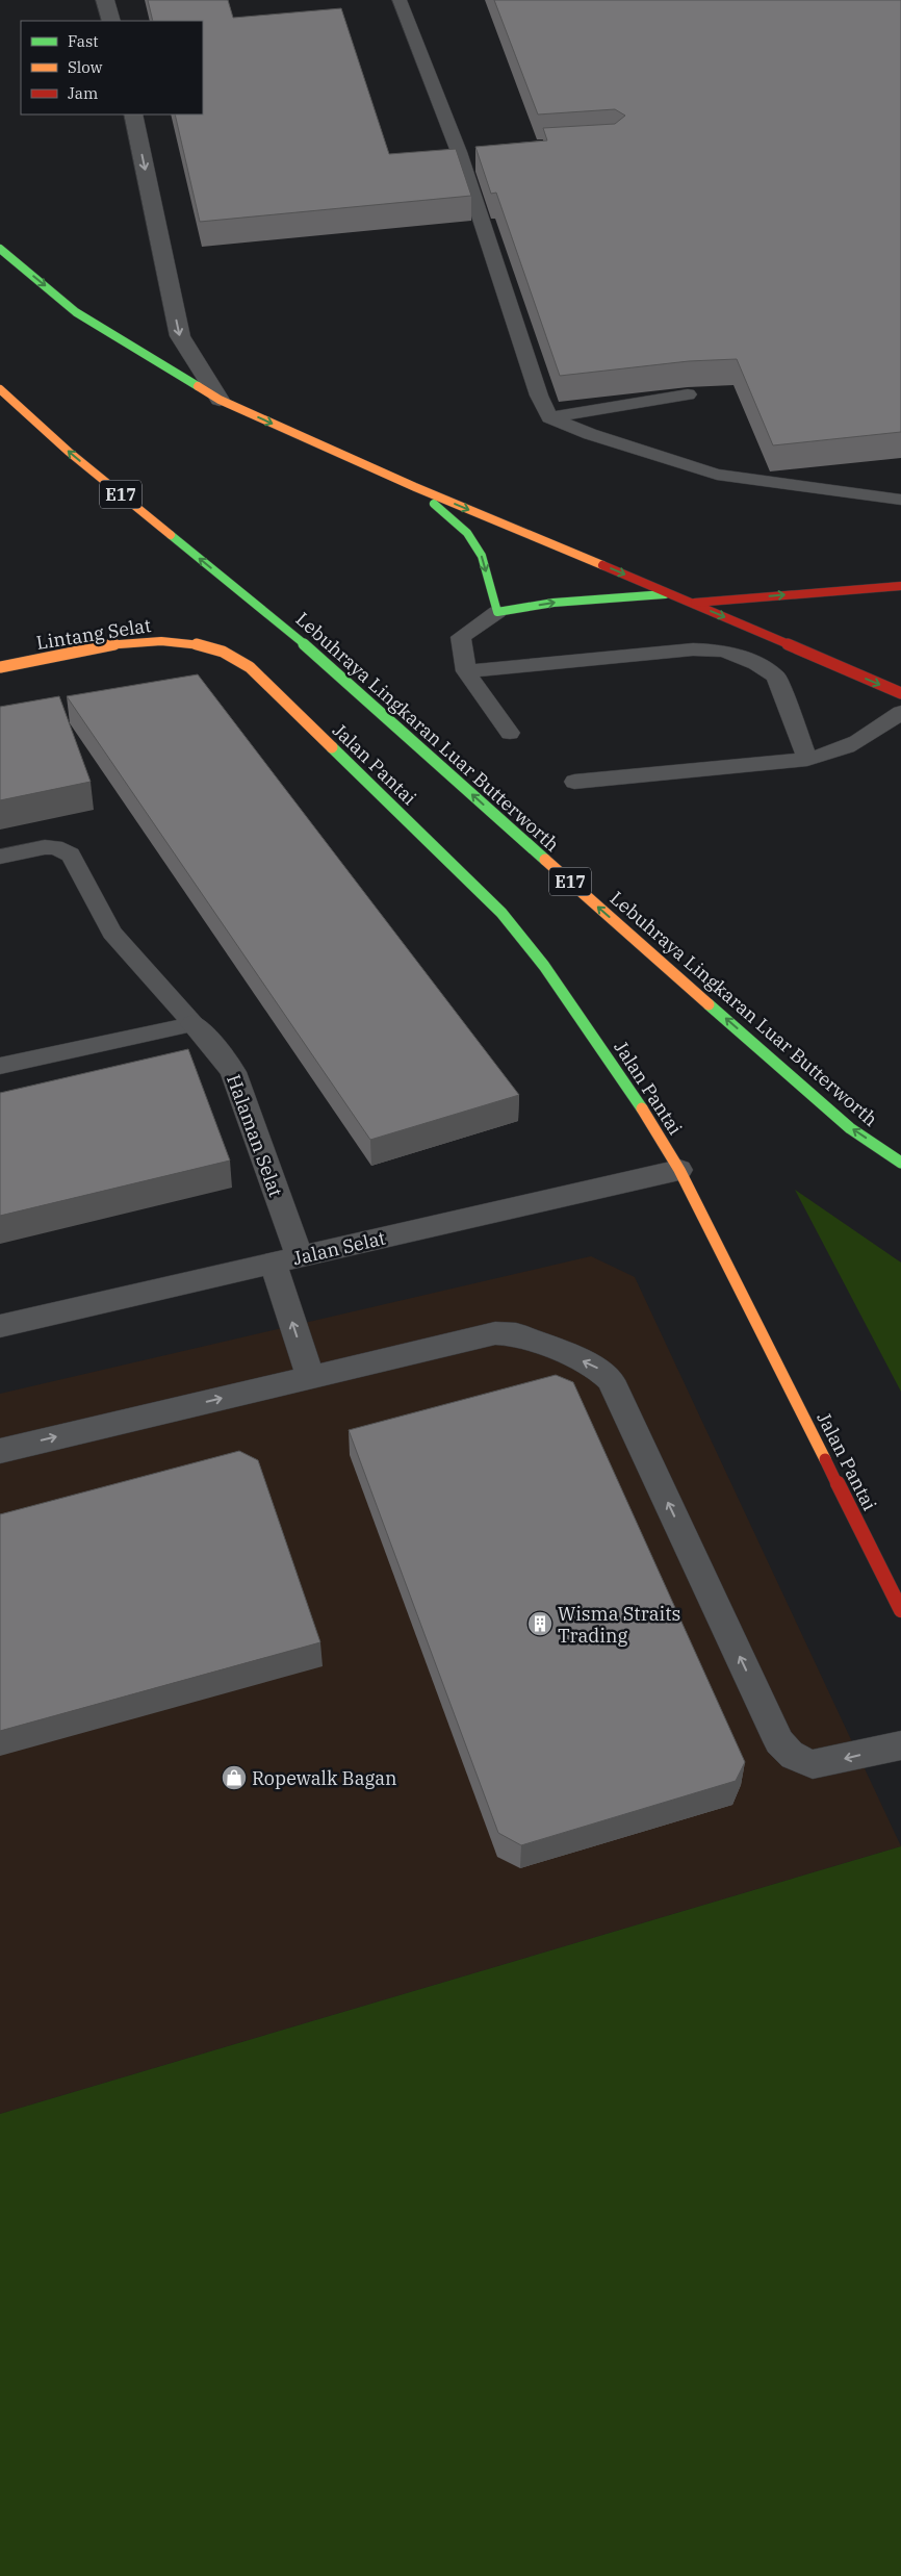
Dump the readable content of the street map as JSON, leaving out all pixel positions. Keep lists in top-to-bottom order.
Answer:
{
  "streets": {
    "main road": [
      "E17",
      "Lintang Selat",
      "Lebuhraya Lingkaran Luar Butterworth",
      "Jalan Pantai"
    ],
    "street": ["Halaman Selat", "Jalan Selat"]
  },
  "crossings": [
    ["Lintang Selat", "Jalan Pantai"],
    ["Jalan Pantai", "Jalan Selat"],
    ["Halaman Selat", "Jalan Selat"]
  ],
  "one_way": ["Lebuhraya Lingkaran Luar Butterworth"],
  "places": {
    "building": ["Wisma Straits Trading"],
    "shop": ["Ropewalk Bagan"]
  },
  "legend": ["Fast", "Slow", "Jam"]
}
